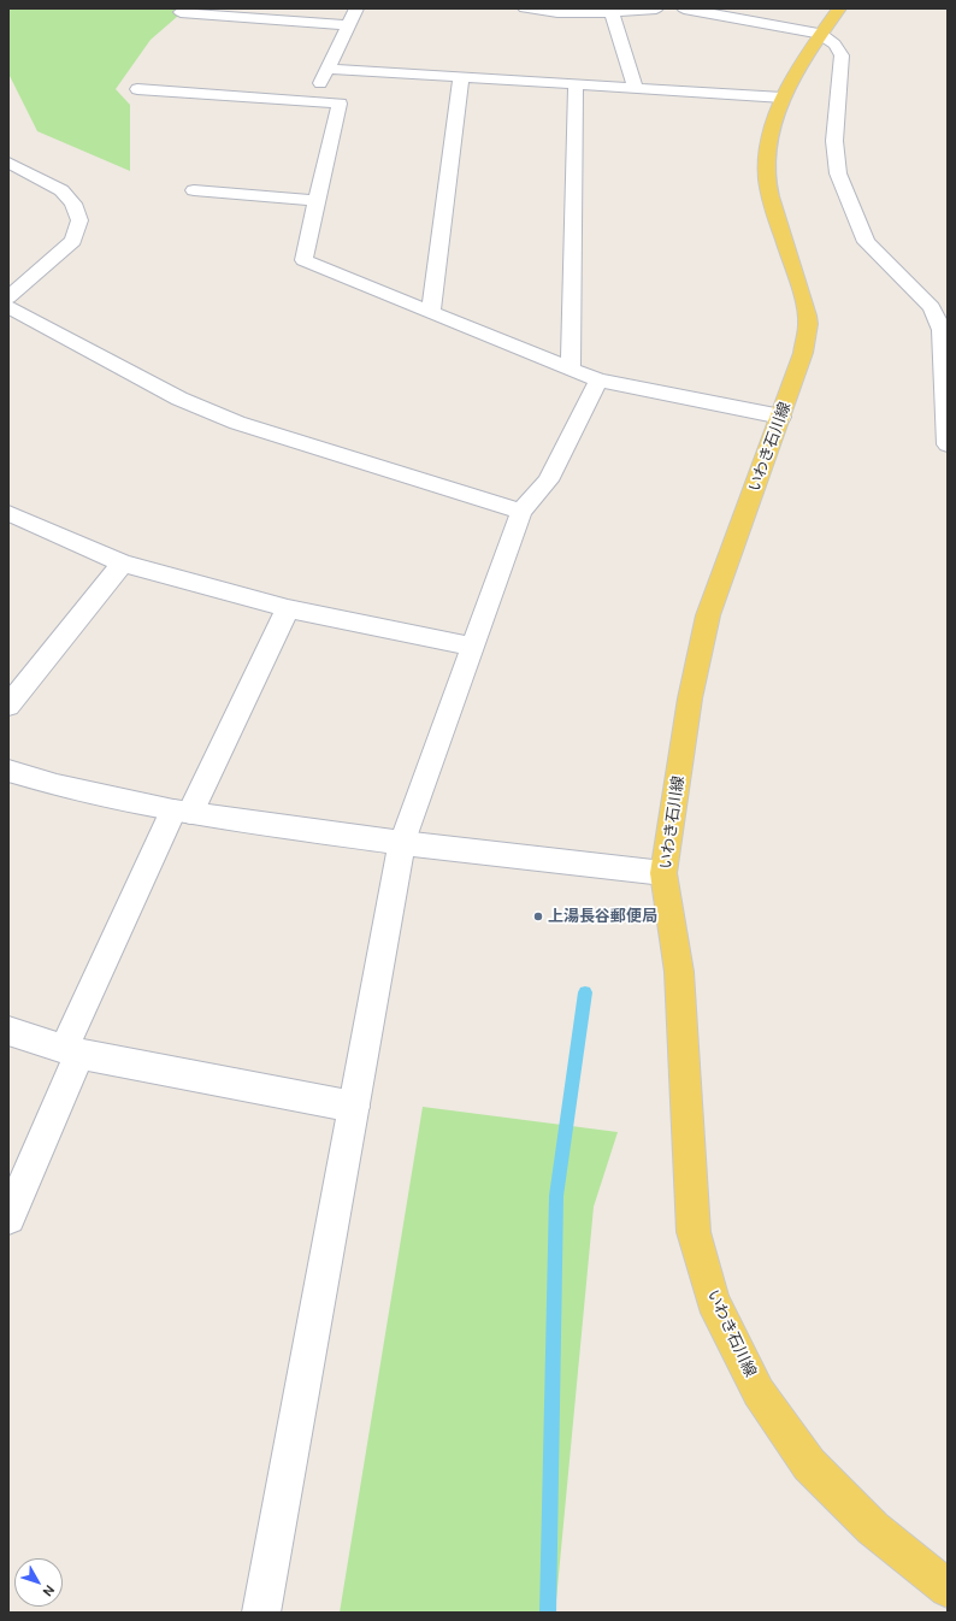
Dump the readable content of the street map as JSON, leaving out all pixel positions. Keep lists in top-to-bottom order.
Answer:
{
  "streets": {
    "main road": ["いわき石川線"]
  },
  "places": ["上湯長谷郵便局"],
  "north": "bottom right"
}
